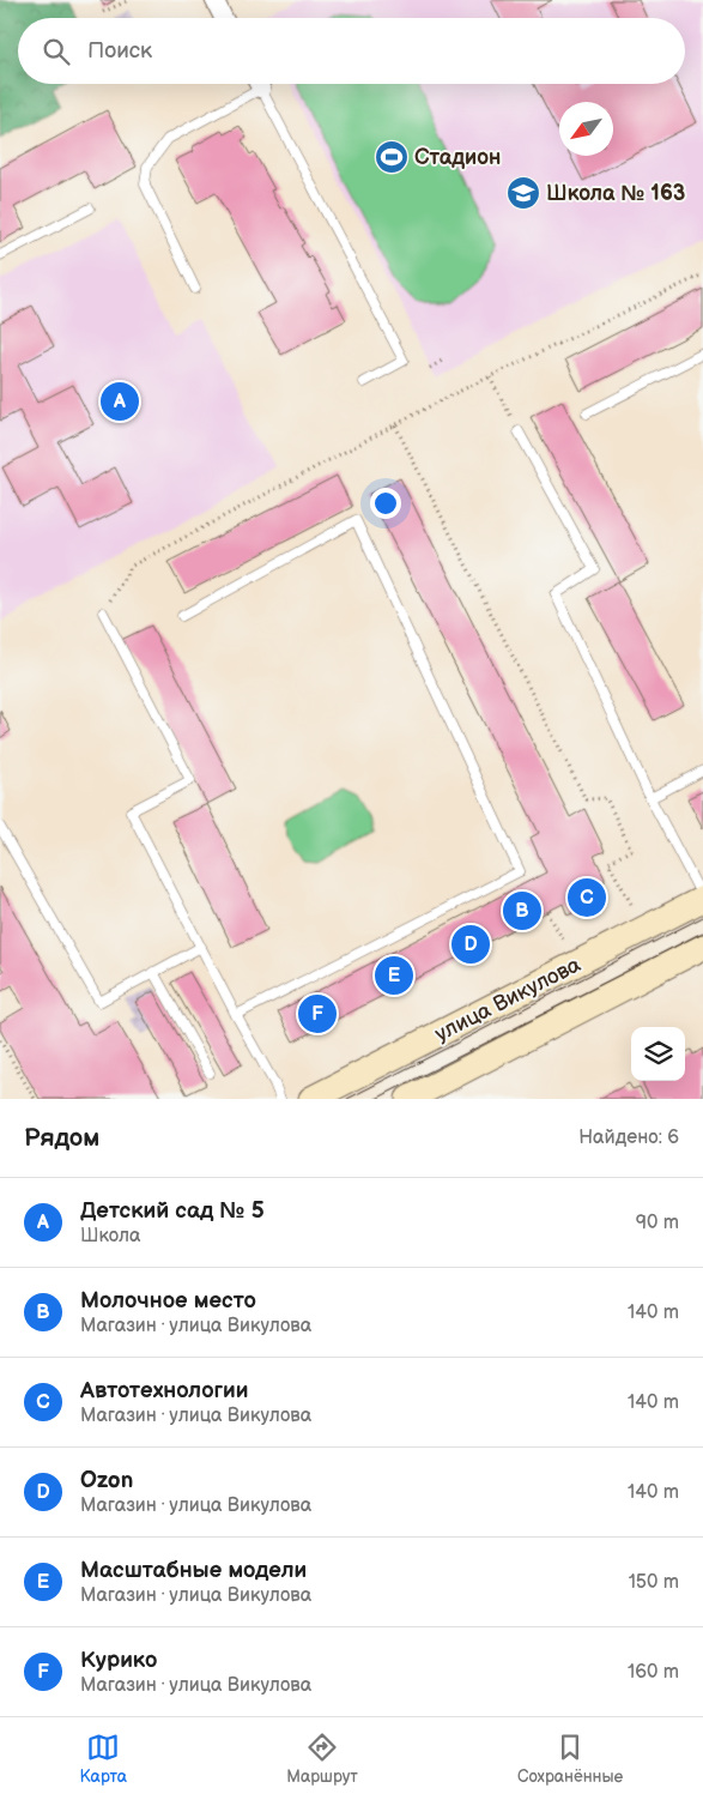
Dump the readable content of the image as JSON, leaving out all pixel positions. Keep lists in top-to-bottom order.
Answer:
{
  "streets": {
    "street": ["улица Викулова"]
  },
  "places": {
    "sports": ["Стадион"],
    "school or university": ["Школа № 163"]
  },
  "north": "bottom left",
  "page": {
    "search": "Поиск",
    "pins": [
      "A",
      "C",
      "B",
      "D",
      "E",
      "F"
    ],
    "heading": ["Рядом", "Найдено: 6"],
    "list": [
      {
        "mark": "A",
        "name": "Детский сад № 5",
        "note": "Школа",
        "value": "90 m"
      },
      {
        "mark": "B",
        "name": "Молочное место",
        "note": "Магазин · улица Викулова",
        "value": "140 m"
      },
      {
        "mark": "C",
        "name": "Автотехнологии",
        "note": "Магазин · улица Викулова",
        "value": "140 m"
      },
      {
        "mark": "D",
        "name": "Ozon",
        "note": "Магазин · улица Викулова",
        "value": "140 m"
      },
      {
        "mark": "E",
        "name": "Масштабные модели",
        "note": "Магазин · улица Викулова",
        "value": "150 m"
      },
      {
        "mark": "F",
        "name": "Курико",
        "note": "Магазин · улица Викулова",
        "value": "160 m"
      }
    ],
    "nav": ["Карта", "Маршрут", "Сохранённые"]
  }
}
